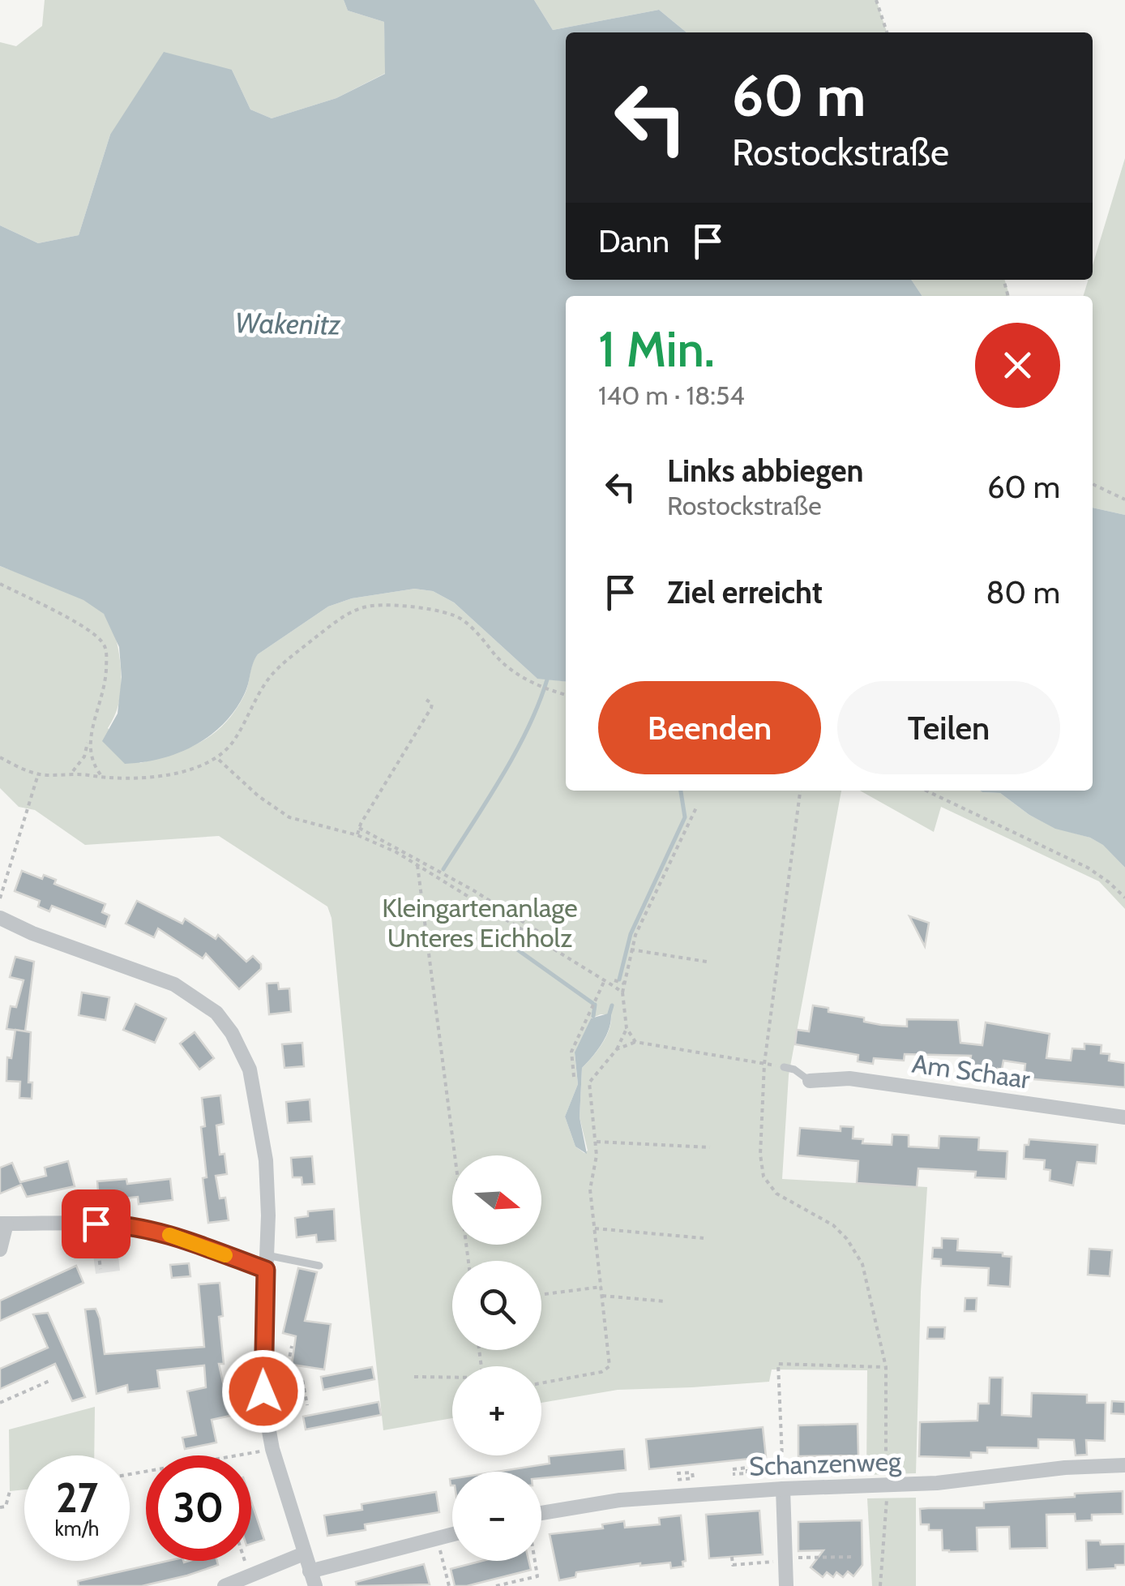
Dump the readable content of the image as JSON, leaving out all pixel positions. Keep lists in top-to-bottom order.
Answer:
{
  "streets": {
    "street": ["Am Schaar", "Schanzenweg"]
  },
  "water": ["Wakenitz"],
  "parks": ["Kleingartenanlage Unteres Eichholz"],
  "north": "right",
  "page": {
    "turn": ["60 m", "Rostockstraße"],
    "then": "Dann",
    "heading": ["1 Min.", "140 m · 18:54"],
    "list": [
      {
        "name": "Links abbiegen",
        "note": "Rostockstraße",
        "value": "60 m"
      },
      {
        "name": "Ziel erreicht",
        "value": "80 m"
      }
    ],
    "buttons": ["Beenden", "Teilen"],
    "map_buttons": ["+", "−"],
    "speed": "27 km/h",
    "limit": "30"
  }
}
